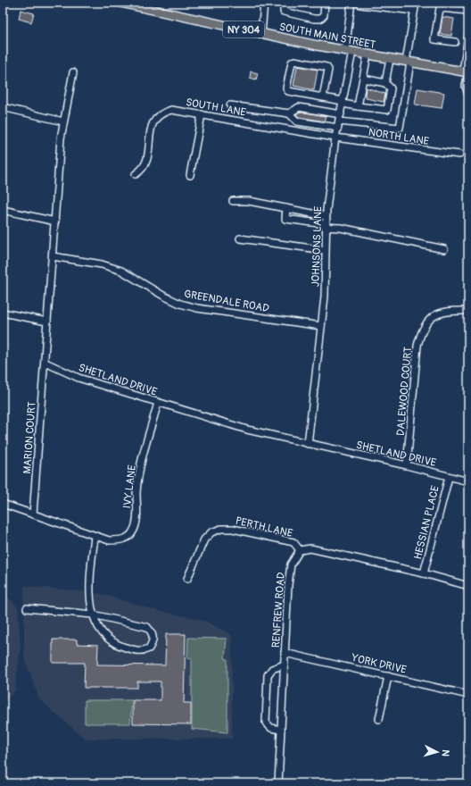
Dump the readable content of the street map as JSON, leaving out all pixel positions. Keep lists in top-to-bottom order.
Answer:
{
  "streets": {
    "main road": ["NY 304", "SOUTH MAIN STREET"],
    "street": [
      "SOUTH LANE",
      "NORTH LANE",
      "JOHNSONS LANE",
      "GREENDALE ROAD",
      "SHETLAND DRIVE",
      "DALEWOOD COURT",
      "MARION COURT",
      "IVY LANE",
      "HESSIAN PLACE",
      "PERTH LANE",
      "RENFREW ROAD",
      "YORK DRIVE"
    ]
  },
  "crossings": [
    ["SOUTH MAIN STREET", "JOHNSONS LANE"],
    ["SOUTH LANE", "NORTH LANE"],
    ["SOUTH LANE", "JOHNSONS LANE"],
    ["NORTH LANE", "JOHNSONS LANE"],
    ["JOHNSONS LANE", "GREENDALE ROAD"],
    ["JOHNSONS LANE", "SHETLAND DRIVE"],
    ["SHETLAND DRIVE", "DALEWOOD COURT"],
    ["SHETLAND DRIVE", "MARION COURT"],
    ["SHETLAND DRIVE", "IVY LANE"],
    ["SHETLAND DRIVE", "HESSIAN PLACE"],
    ["PERTH LANE", "RENFREW ROAD"],
    ["RENFREW ROAD", "YORK DRIVE"]
  ],
  "north": "right"
}
